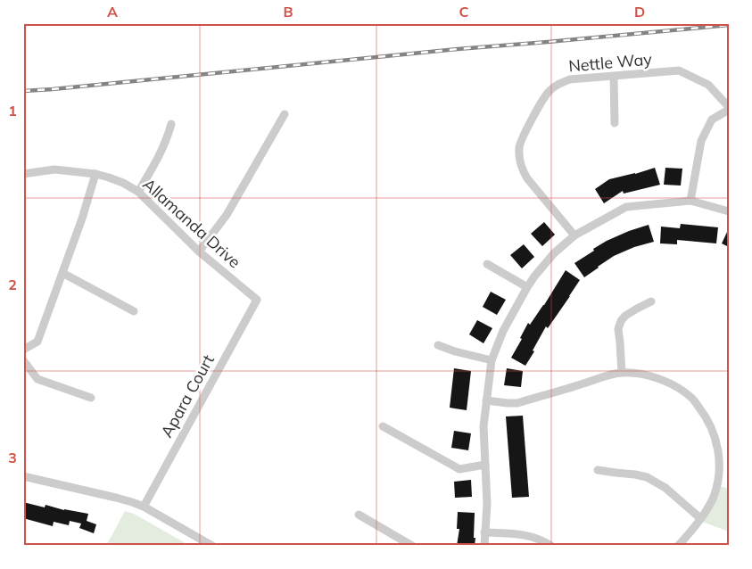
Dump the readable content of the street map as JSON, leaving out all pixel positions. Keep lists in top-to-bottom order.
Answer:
{
  "streets": {
    "street": ["Nettle Way", "Allamanda Drive", "Apara Court"]
  },
  "crossings": [
    ["Allamanda Drive", "Apara Court"]
  ],
  "grid": {
    "columns": [
      "A",
      "B",
      "C",
      "D"
    ],
    "rows": ["1", "2", "3"]
  }
}
